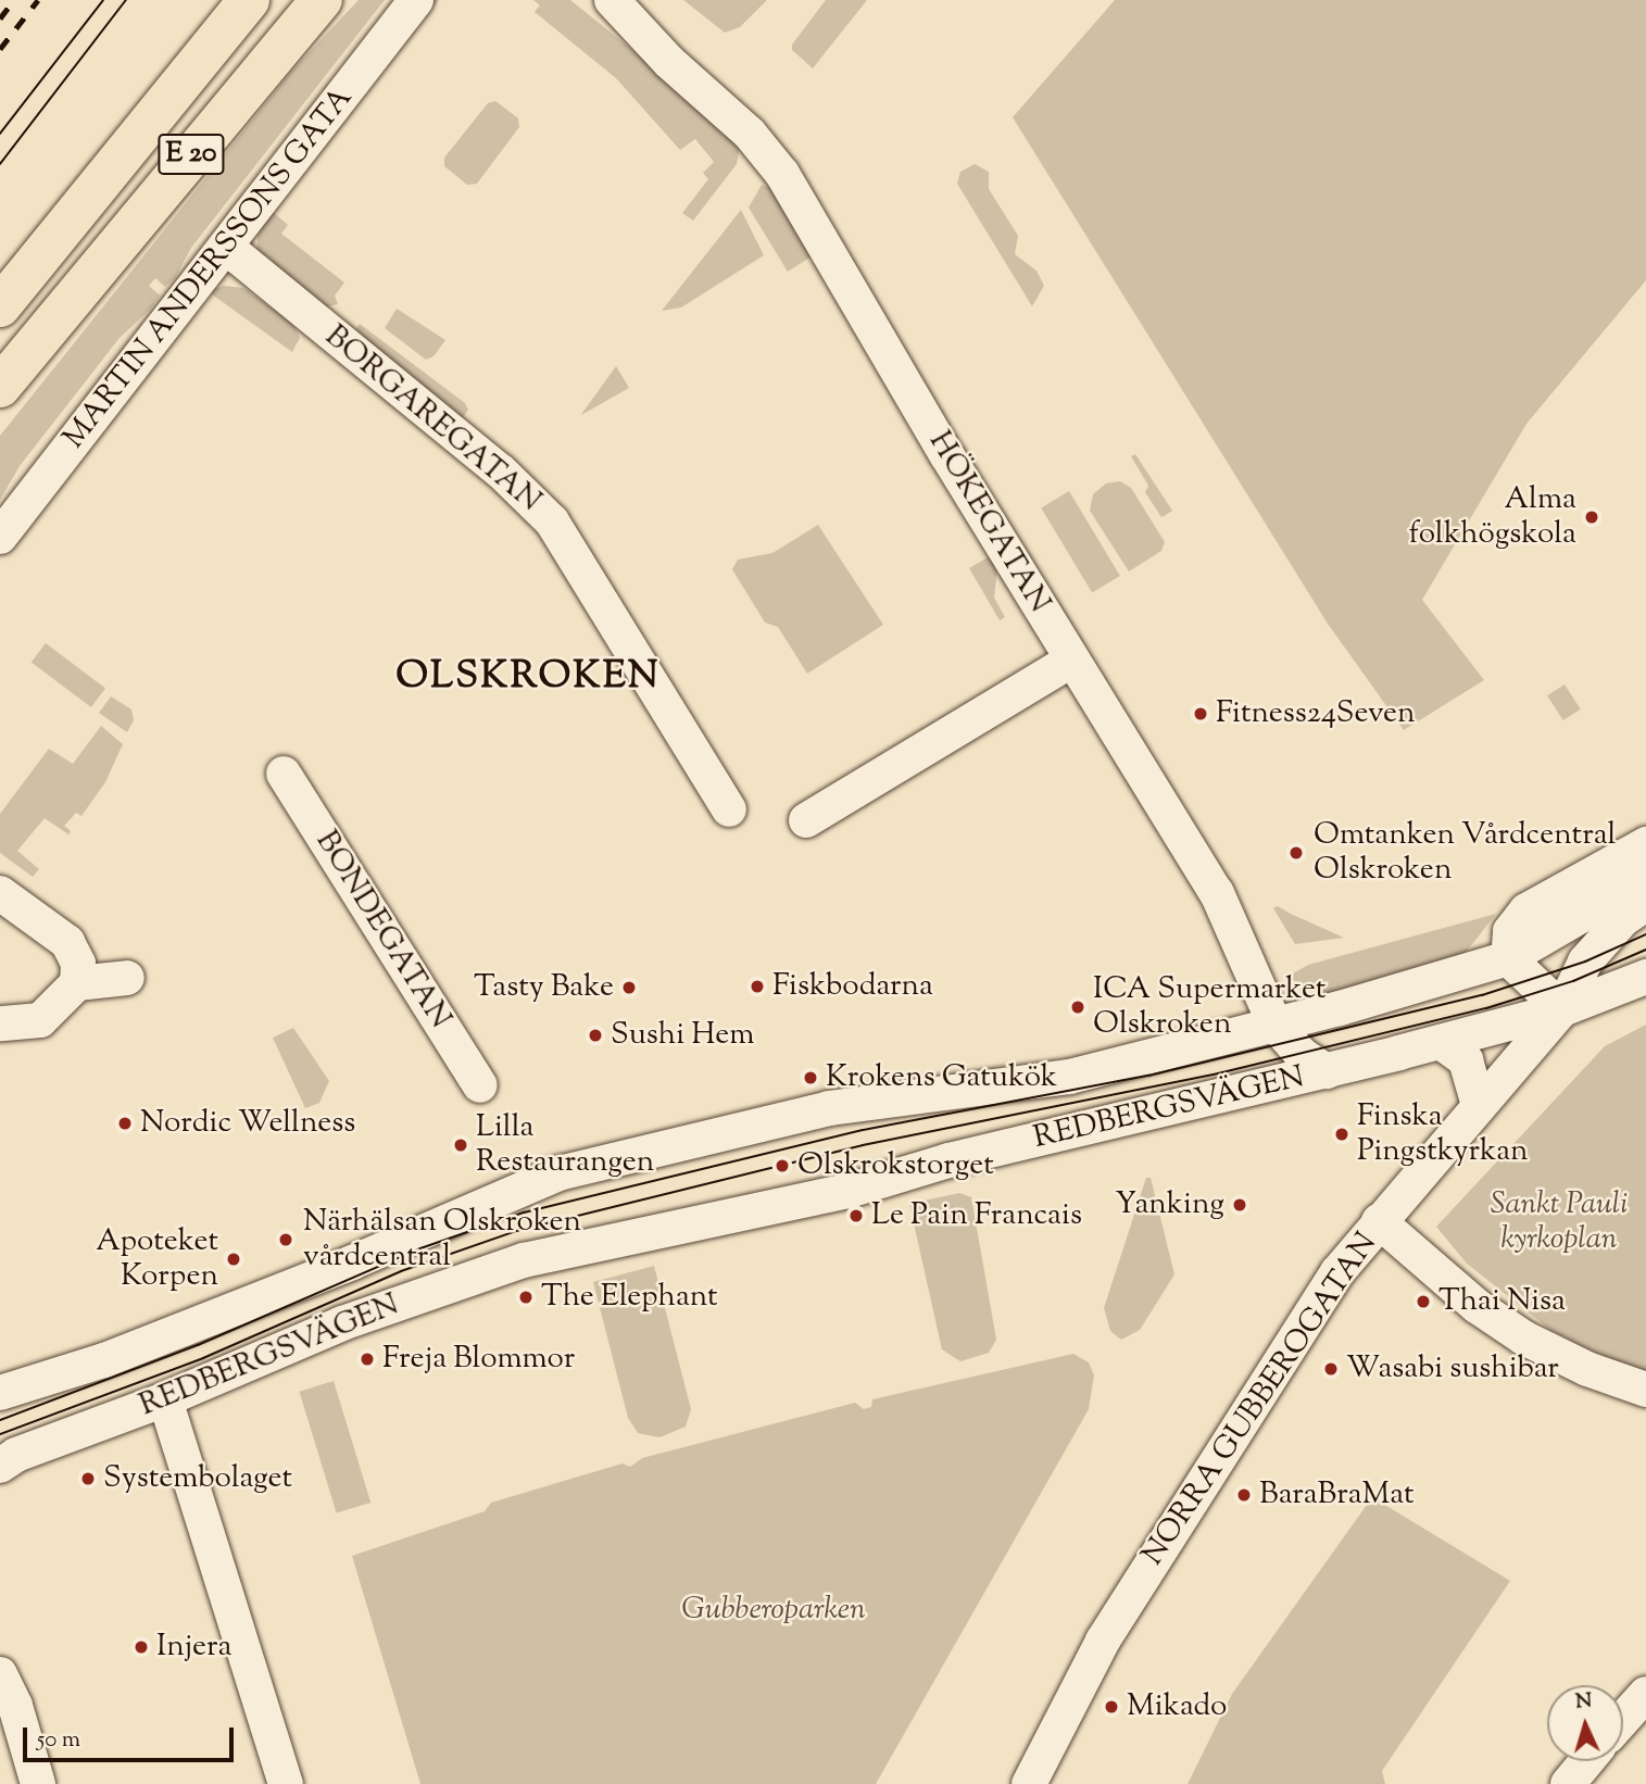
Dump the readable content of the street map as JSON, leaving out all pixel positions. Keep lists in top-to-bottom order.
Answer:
{
  "streets": {
    "highway": ["E 20"],
    "street": [
      "MARTIN ANDERSSONS GATA",
      "BORGAREGATAN",
      "HÖKEGATAN",
      "BONDEGATAN",
      "REDBERGSVÄGEN",
      "NORRA GUBBEROGATAN"
    ]
  },
  "crossings": [
    ["MARTIN ANDERSSONS GATA", "BORGAREGATAN"],
    ["HÖKEGATAN", "REDBERGSVÄGEN"],
    ["REDBERGSVÄGEN", "NORRA GUBBEROGATAN"]
  ],
  "districts": ["OLSKROKEN"],
  "parks": ["Sankt Pauli kyrkoplan", "Gubberoparken"],
  "places": [
    "Alma folkhögskola",
    "Fitness24Seven",
    "Omtanken Vårdcentral Olskroken",
    "Fiskbodarna",
    "Tasty Bake",
    "ICA Supermarket Olskroken",
    "Sushi Hem",
    "Krokens Gatukök",
    "Nordic Wellness",
    "Finska Pingstkyrkan",
    "Lilla Restaurangen",
    "Olskrokstorget",
    "Yanking",
    "Le Pain Francais",
    "Närhälsan Olskroken vårdcentral",
    "Apoteket Korpen",
    "The Elephant",
    "Thai Nisa",
    "Freja Blommor",
    "Wasabi sushibar",
    "Systembolaget",
    "BaraBraMat",
    "Injera",
    "Mikado"
  ],
  "scale_bar": "50 m",
  "north": "top"
}
